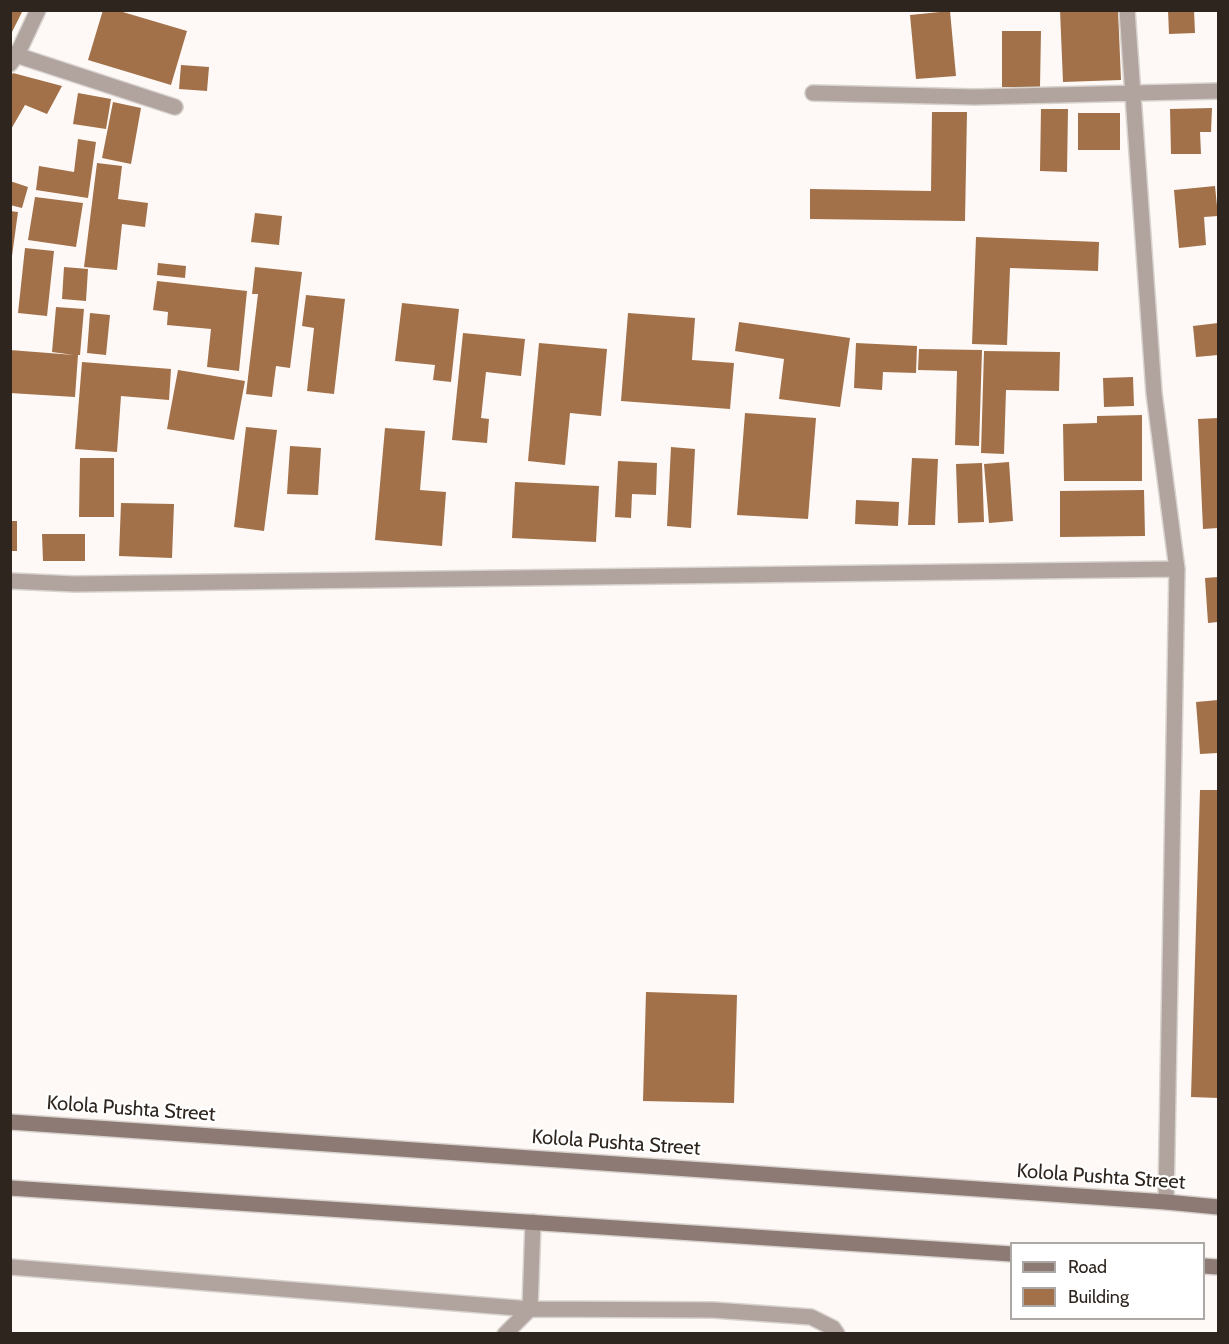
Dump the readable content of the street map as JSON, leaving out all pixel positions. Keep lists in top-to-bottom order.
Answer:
{
  "streets": {
    "main road": ["Kolola Pushta Street"]
  },
  "legend": ["Road", "Building"]
}
